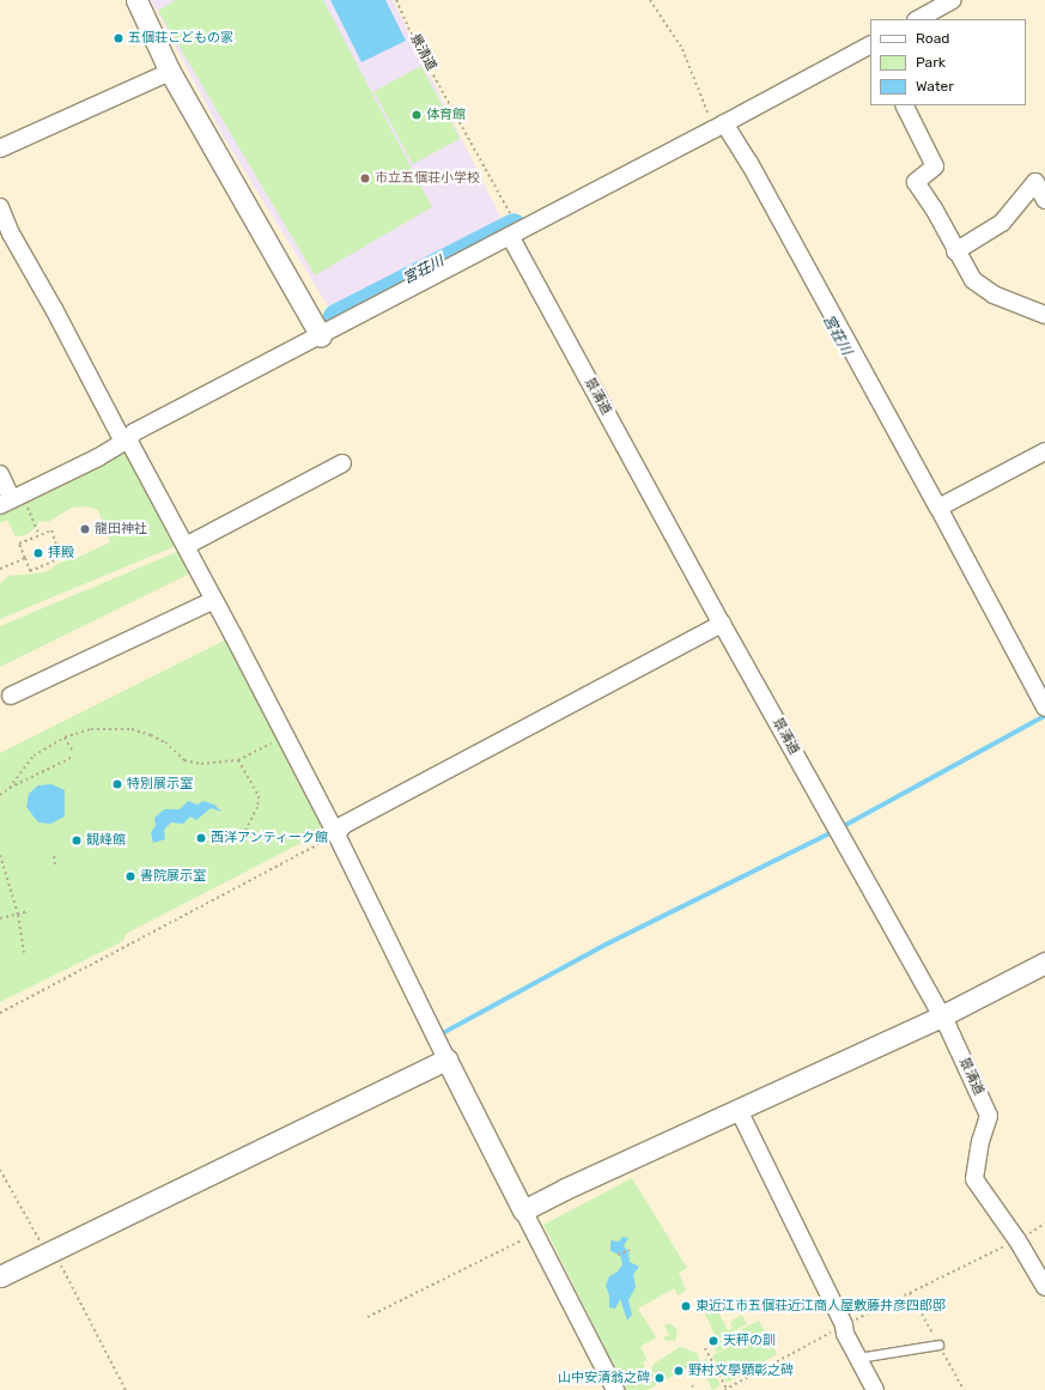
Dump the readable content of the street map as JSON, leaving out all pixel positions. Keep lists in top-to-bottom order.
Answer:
{
  "streets": {
    "street": ["景清道"]
  },
  "water": ["宮荘川"],
  "places": [
    "五個荘こどもの家",
    "体育館",
    "市立五個荘小学校",
    "龍田神社",
    "拝殿",
    "特別展示室",
    "西洋アンティーク館",
    "観峰館",
    "書院展示室",
    "東近江市五個荘近江商人屋敷藤井彦四郎邸",
    "天秤の訓",
    "野村文學顕彰之碑",
    "山中安清翁之碑"
  ],
  "legend": ["Road", "Park", "Water"]
}
